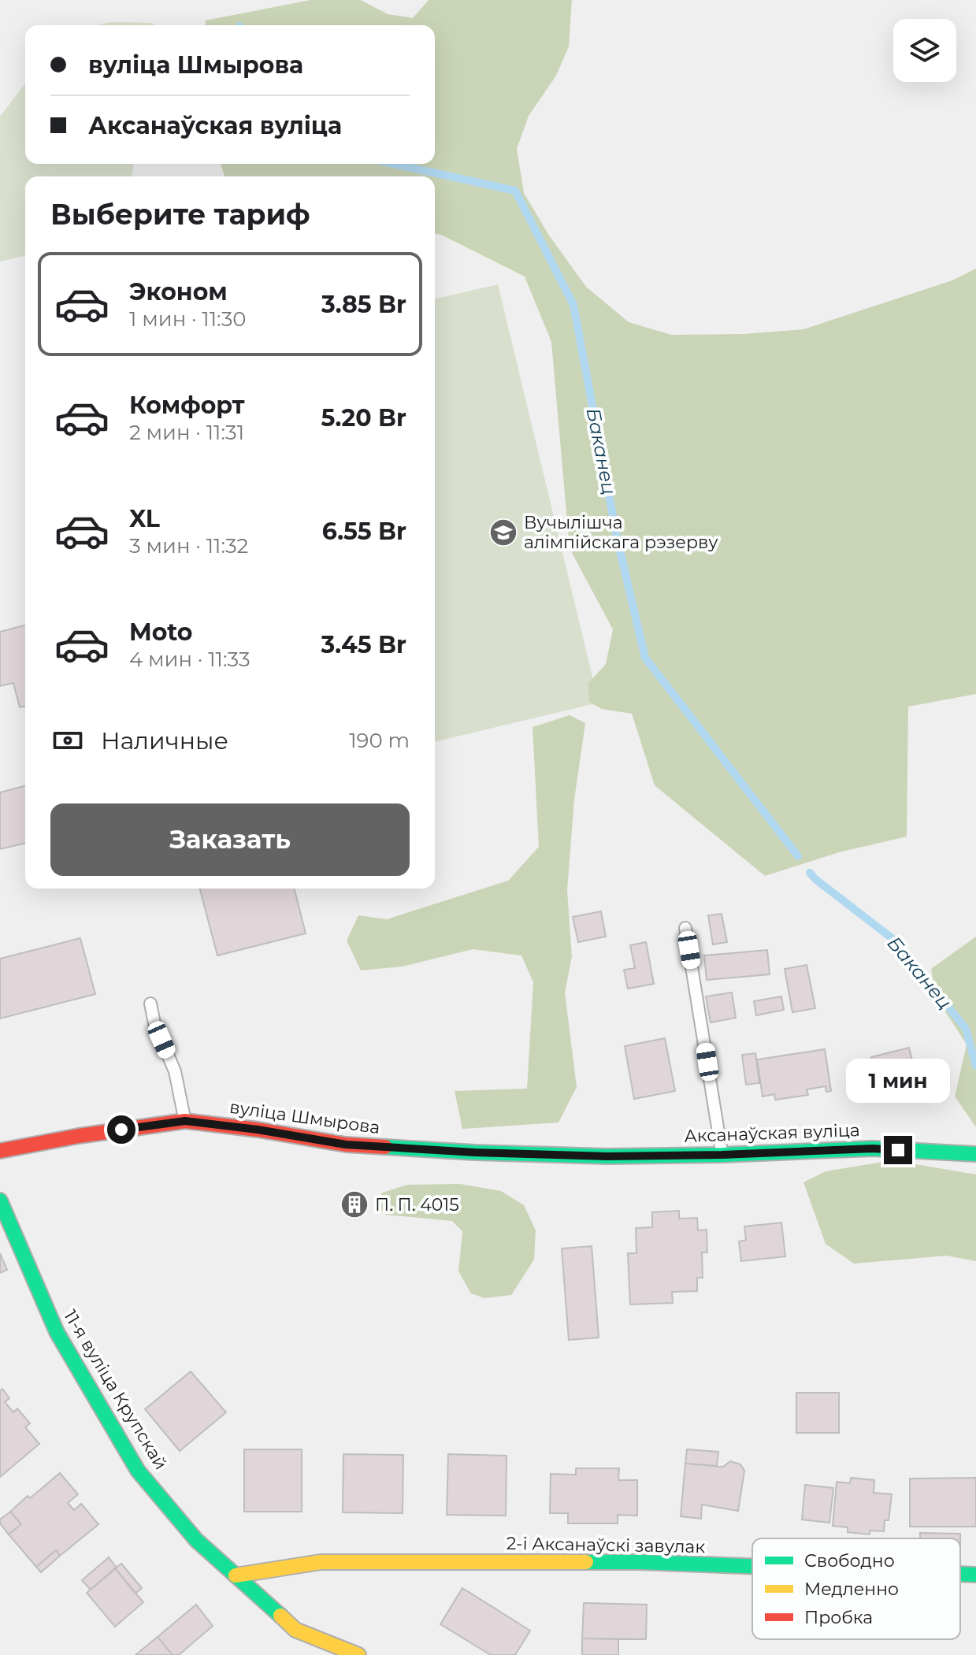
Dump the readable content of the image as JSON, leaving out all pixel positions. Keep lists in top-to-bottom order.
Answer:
{
  "streets": {
    "street": [
      "вуліца Шмырова",
      "Аксанаўская вуліца",
      "11-я вуліца Крупскай",
      "2-і Аксанаўскі завулак"
    ]
  },
  "crossings": [
    ["вуліца Шмырова", "Аксанаўская вуліца"],
    ["11-я вуліца Крупскай", "2-і Аксанаўскі завулак"]
  ],
  "water": ["Баканец"],
  "places": {
    "school or university": ["Вучылішча алімпійскага рэзерву"],
    "building": ["П. П. 4015"]
  },
  "legend": ["Свободно", "Медленно", "Пробка"],
  "page": {
    "banner": ["вуліца Шмырова", "Аксанаўская вуліца"],
    "heading": "Выберите тариф",
    "list": [
      {
        "name": "Эконом",
        "note": "1 мин · 11:30",
        "value": "3.85 Br"
      },
      {
        "name": "Комфорт",
        "note": "2 мин · 11:31",
        "value": "5.20 Br"
      },
      {
        "name": "XL",
        "note": "3 мин · 11:32",
        "value": "6.55 Br"
      },
      {
        "name": "Moto",
        "note": "4 мин · 11:33",
        "value": "3.45 Br"
      }
    ],
    "pay": ["Наличные", "190 m"],
    "buttons": "Заказать",
    "bubble": "1 мин"
  }
}
